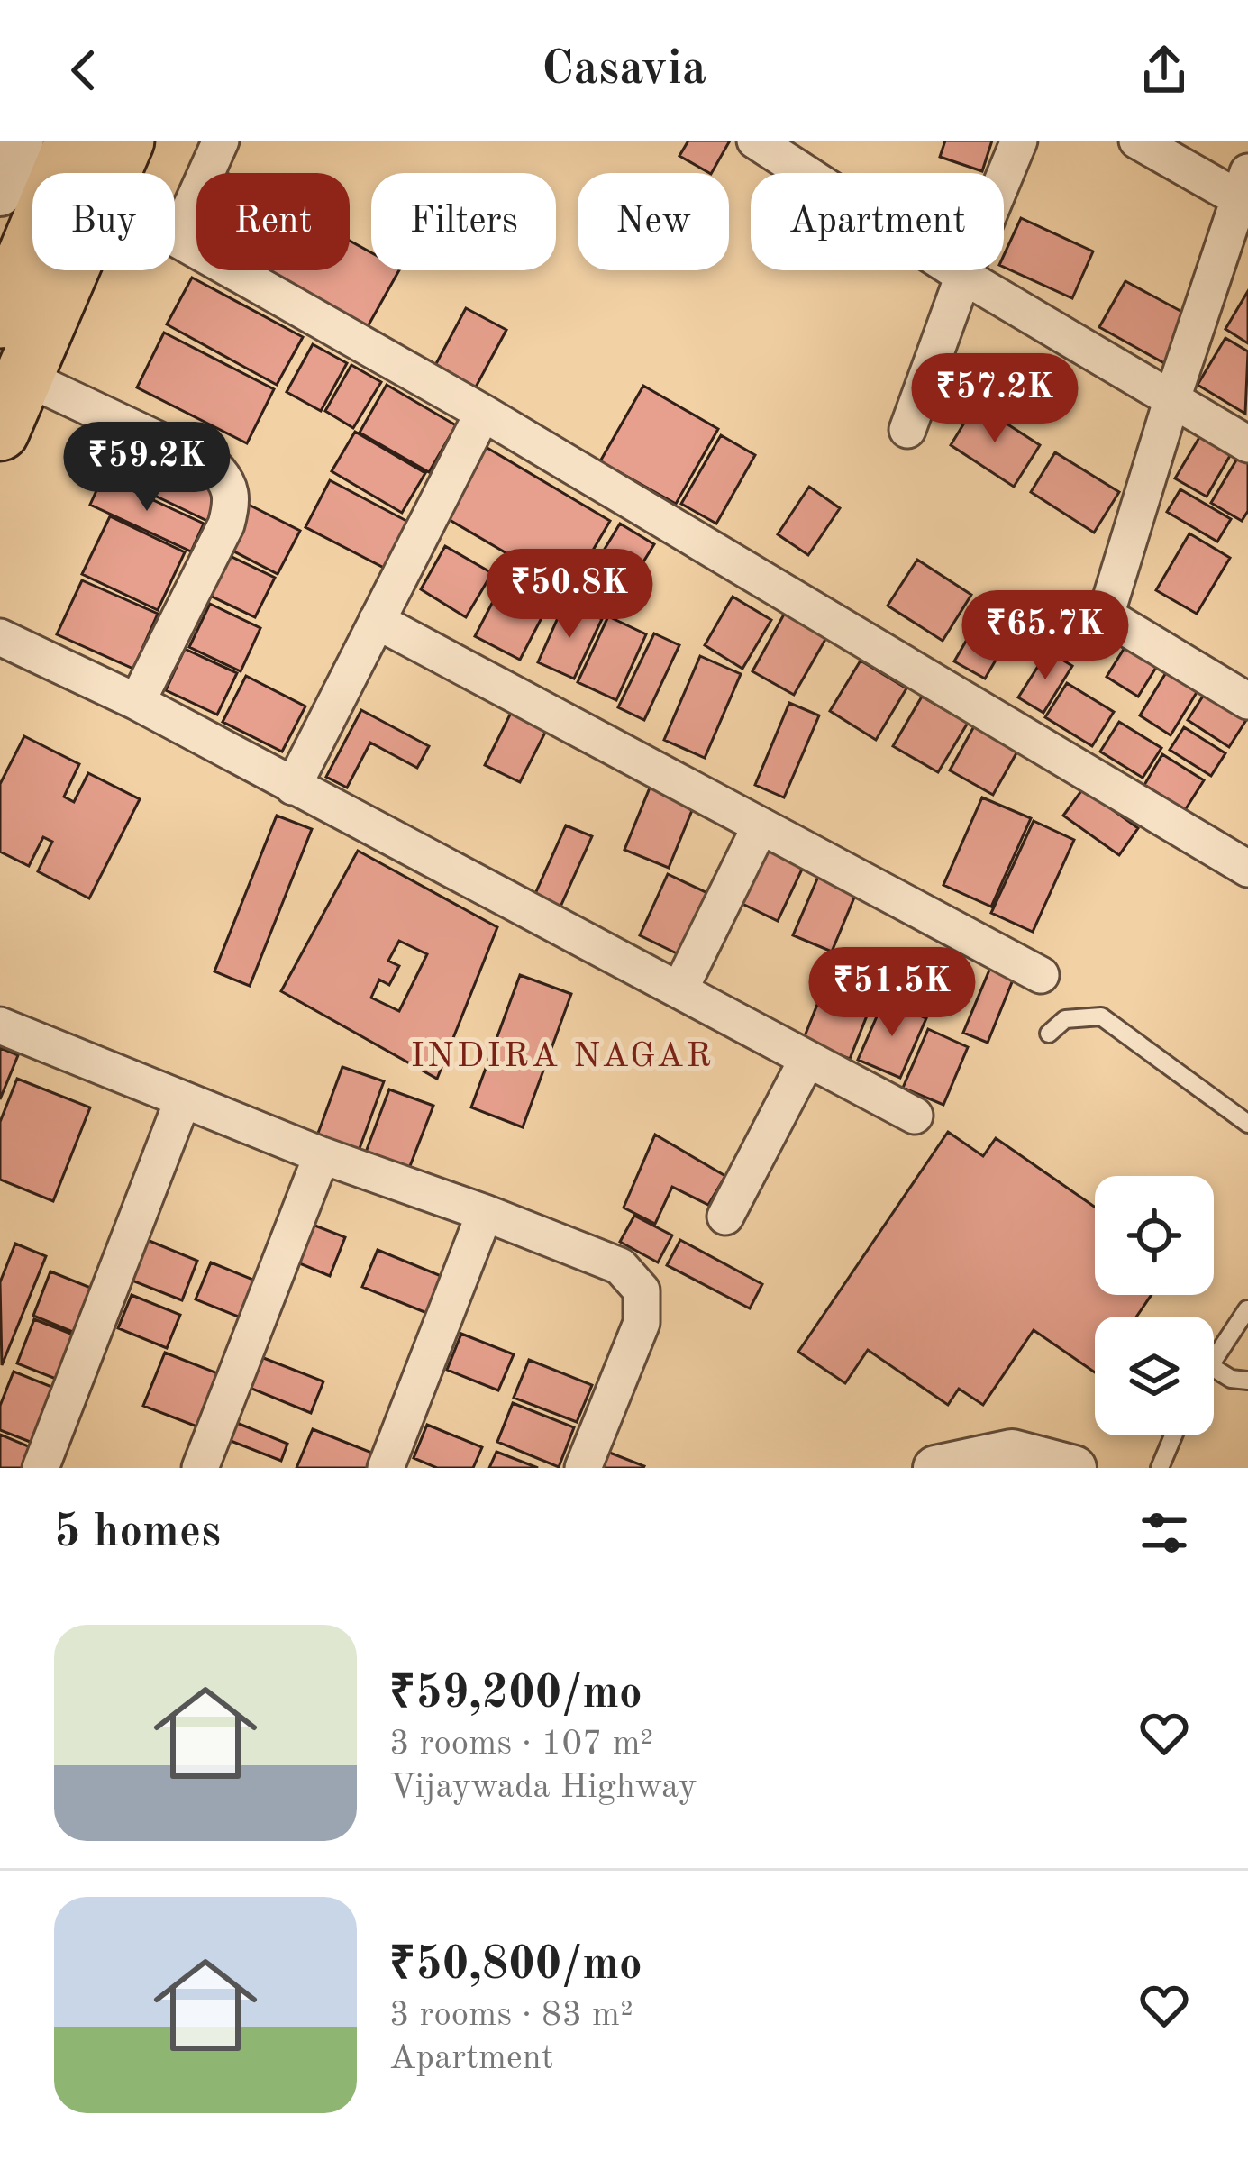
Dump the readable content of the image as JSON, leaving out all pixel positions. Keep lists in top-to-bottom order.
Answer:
{
  "districts": ["INDIRA NAGAR"],
  "page": {
    "header": "Casavia",
    "chip": [
      "Buy",
      "Rent",
      "Filters",
      "New",
      "Apartment"
    ],
    "price": [
      "₹57.2K",
      "₹59.2K",
      "₹50.8K",
      "₹65.7K",
      "₹51.5K"
    ],
    "heading": "5 homes",
    "list": [
      {
        "name": "₹59,200/mo",
        "note": "3 rooms · 107 m² · Vijaywada Highway"
      },
      {
        "name": "₹50,800/mo",
        "note": "3 rooms · 83 m² · Apartment"
      }
    ]
  }
}
